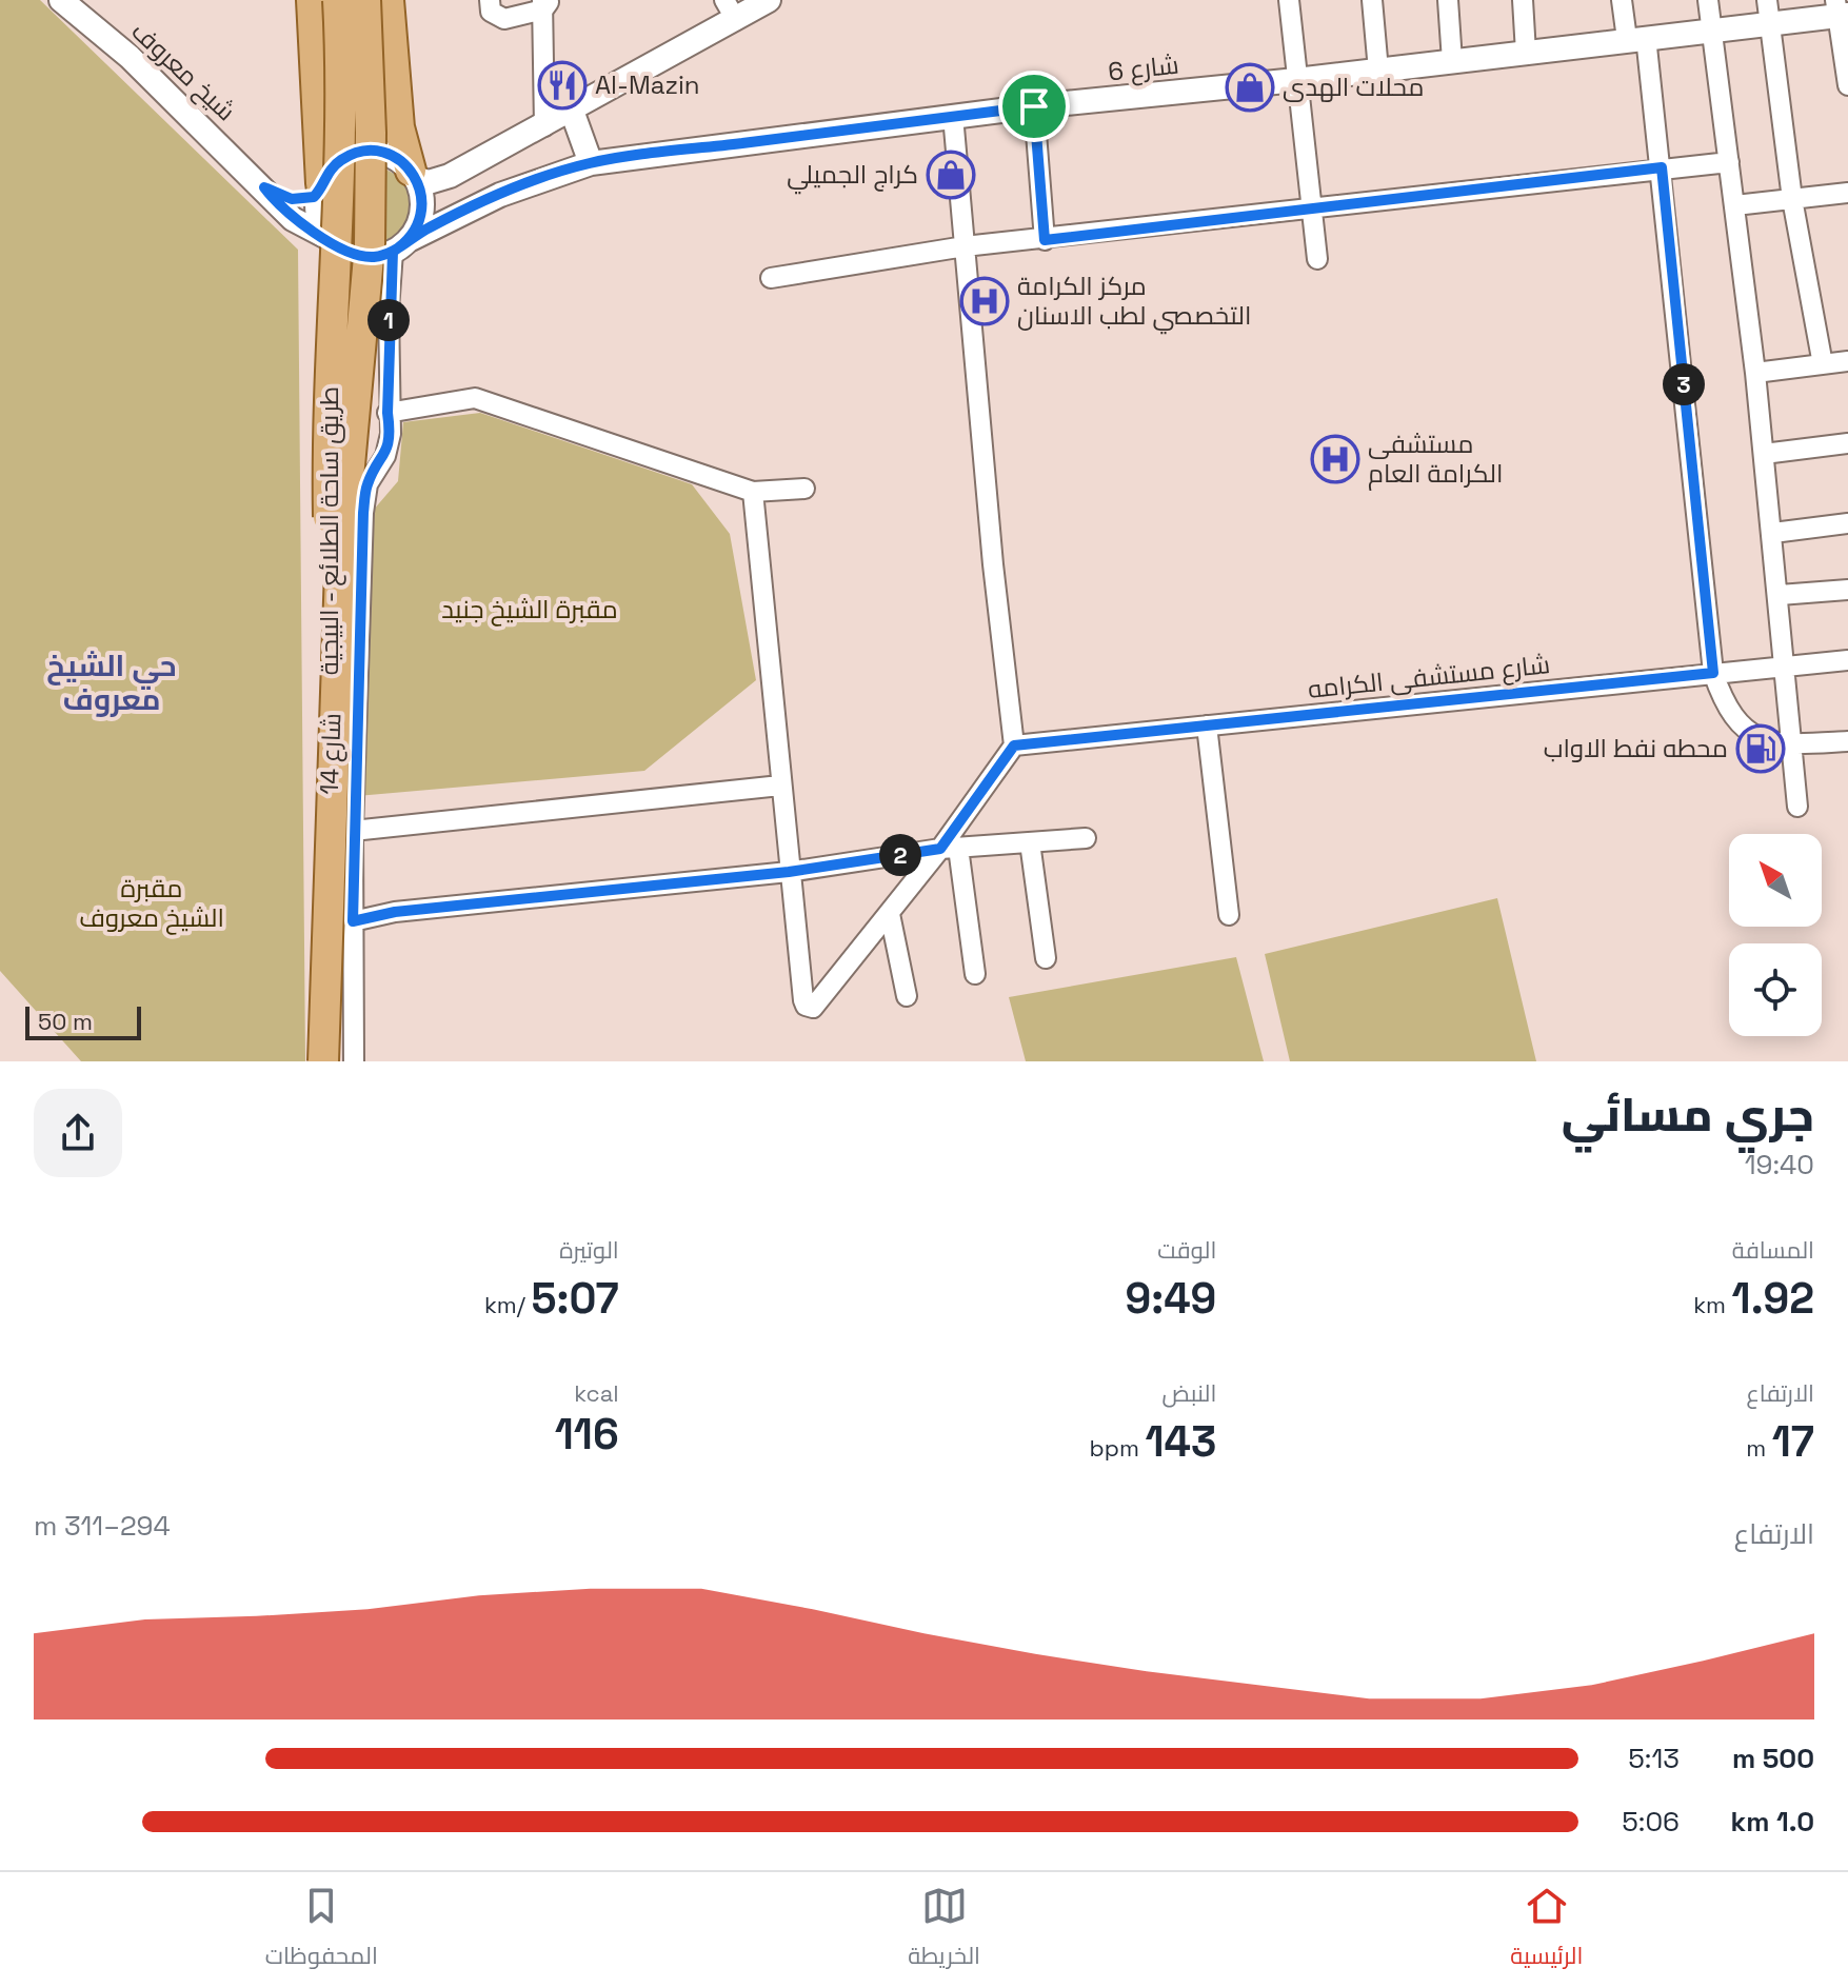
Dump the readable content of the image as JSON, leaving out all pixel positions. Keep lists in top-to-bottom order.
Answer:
{
  "streets": {
    "main road": ["طريق ساحة الطلائع - البيجية"],
    "street": [
      "شارع 6",
      "شیخ معروف",
      "شارع مستشفى الكرامه",
      "شارع 14"
    ]
  },
  "crossings": [
    ["شارع 6", "شیخ معروف"],
    ["شارع 6", "شارع 14"],
    ["شیخ معروف", "شارع 14"]
  ],
  "districts": ["حي الشيخ معروف"],
  "parks": ["مقبرة الشيخ جنيد", "مقبرة الشيخ معروف"],
  "places": {
    "restaurant": ["Al-Mazin"],
    "shop": ["محلات الهدى", "كراج الجميلي"],
    "hospital": ["مركز الكرامة التخصصي لطب الاسنان", "مستشفى الكرامة العام"],
    "fuel station": ["محطه نفط الاواب"]
  },
  "scale_bar": "50 m",
  "north": "top left",
  "page": {
    "pins": ["1", "3", "2"],
    "scale": "50 m",
    "heading": ["جري مسائي", "19:40"],
    "stats": [
      ["المسافة", "1.92 km"],
      ["الوقت", "9:49"],
      ["الوتيرة", "5:07 /km"],
      ["الارتفاع", "17 m"],
      ["النبض", "143 bpm"],
      ["kcal", "116"]
    ],
    "chart": ["الارتفاع", "294–311 m"],
    "list": [
      {
        "name": "500 m",
        "note": "5:13"
      },
      {
        "name": "1.0 km",
        "note": "5:06"
      }
    ],
    "tabs": ["الرئيسية", "الخريطة", "المحفوظات"]
  }
}
